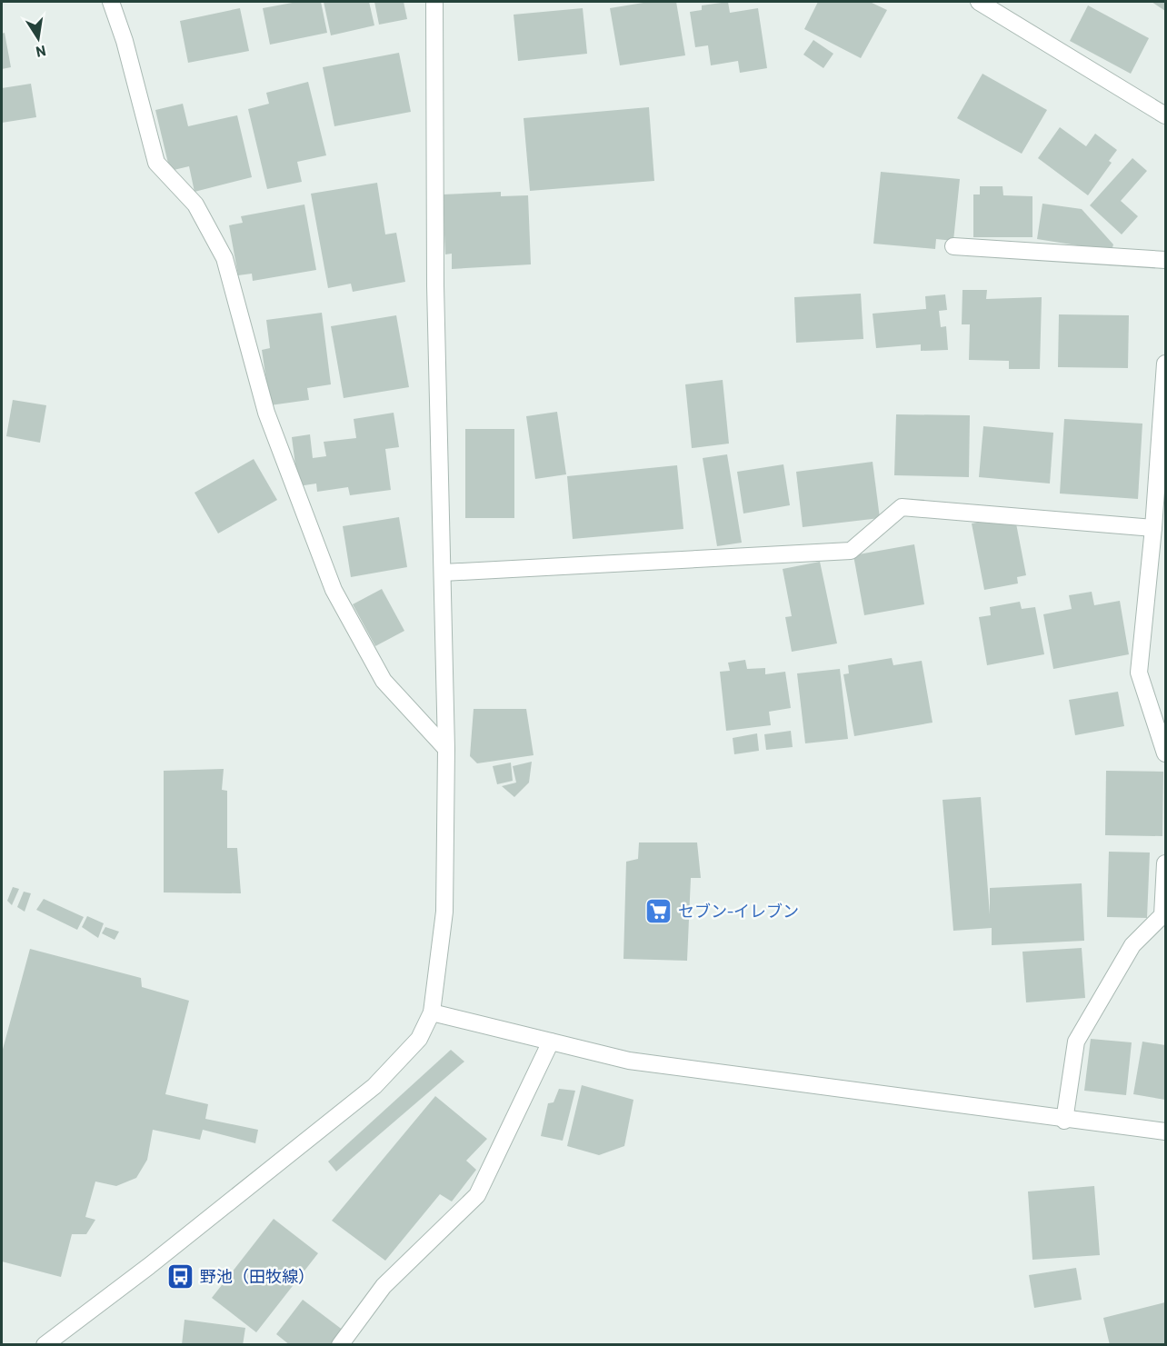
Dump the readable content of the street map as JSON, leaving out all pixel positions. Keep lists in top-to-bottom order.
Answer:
{
  "places": {
    "supermarket": ["セブン-イレブン"],
    "bus stop": ["野池（田牧線）"]
  },
  "north": "bottom"
}
